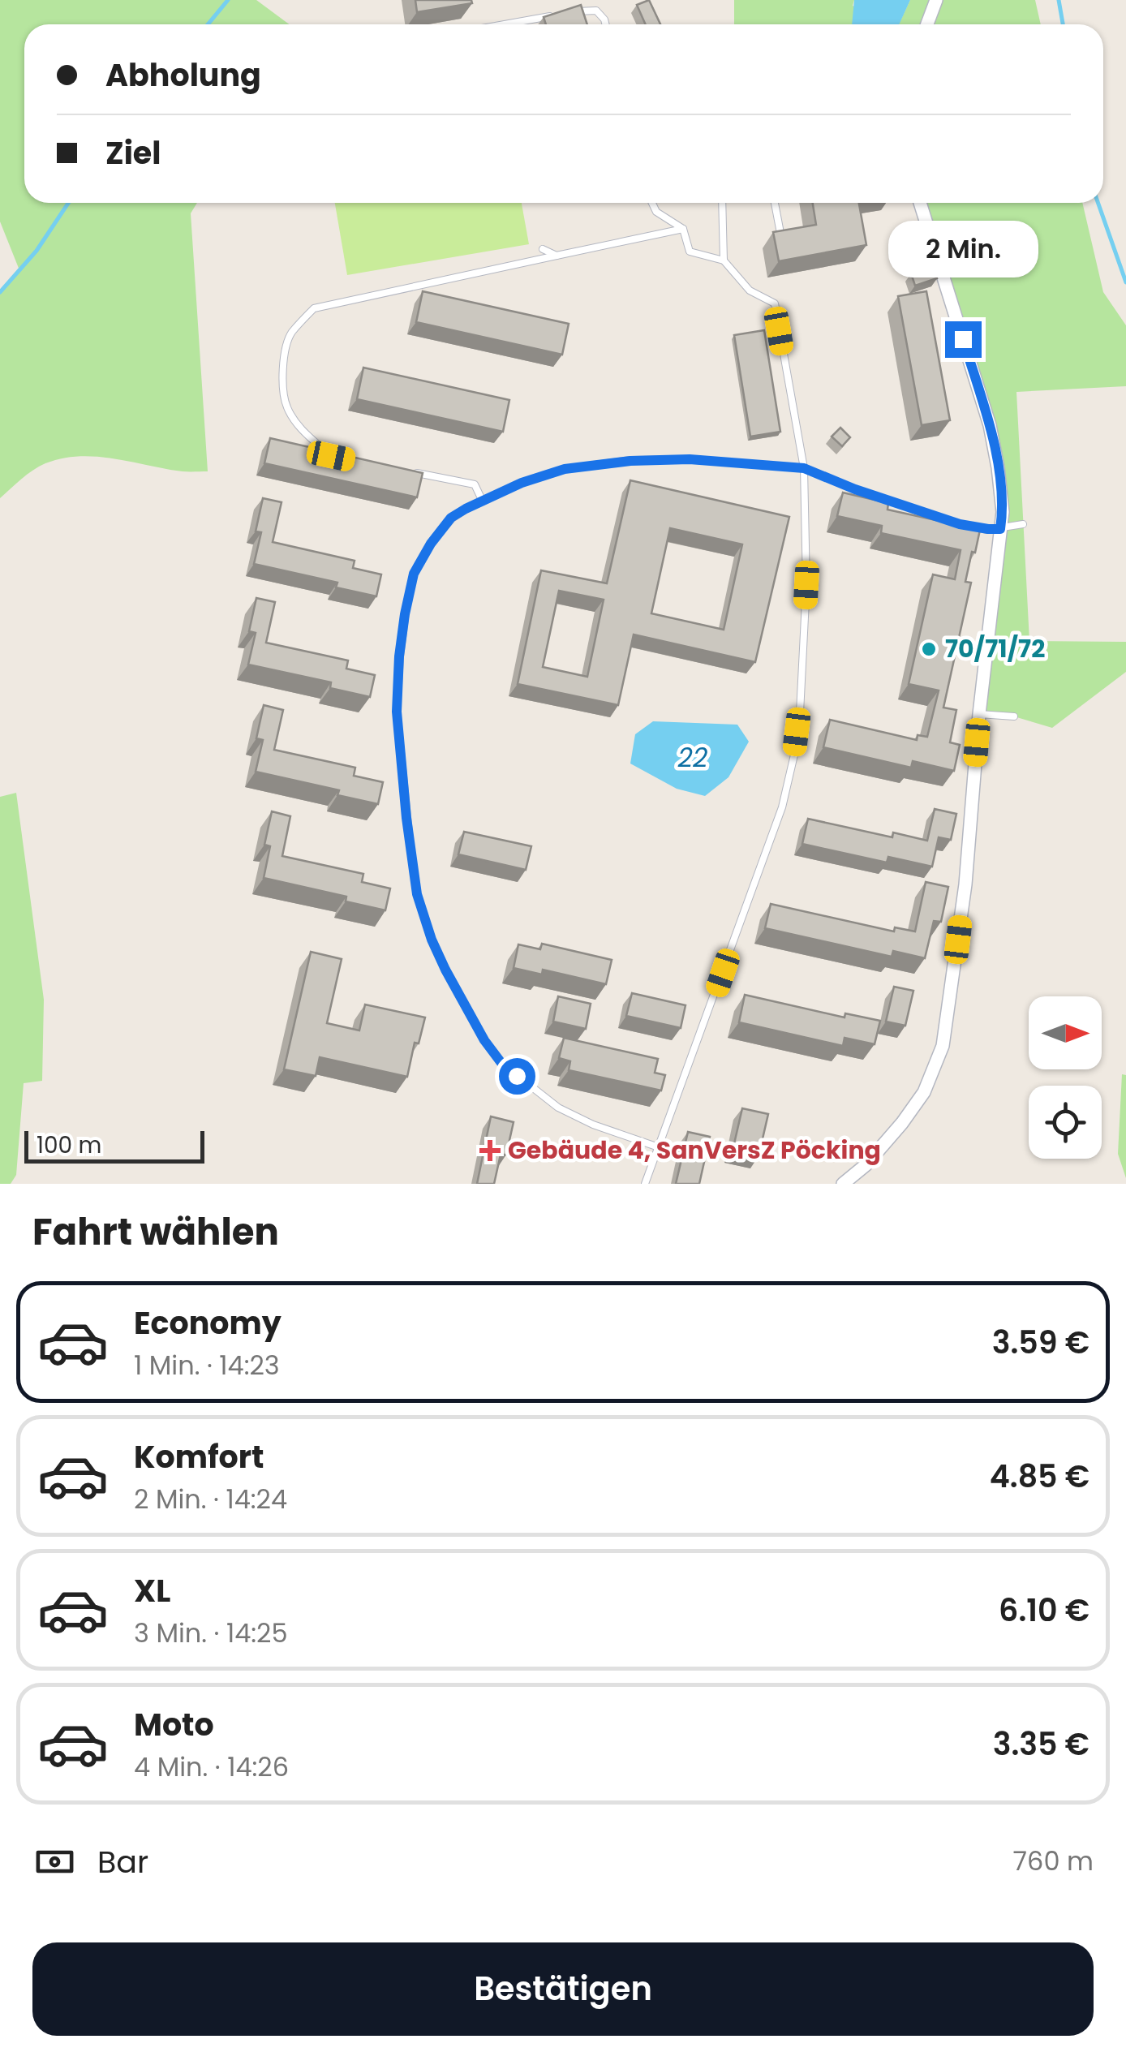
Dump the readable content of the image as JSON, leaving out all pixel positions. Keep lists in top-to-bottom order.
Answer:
{
  "water": ["22"],
  "places": {
    "other": ["70/71/72"],
    "health": ["Gebäude 4, SanVersZ Pöcking"]
  },
  "scale_bar": "100 m",
  "north": "right",
  "page": {
    "banner": ["Abholung", "Ziel"],
    "bubble": "2 Min.",
    "scale": "100 m",
    "heading": "Fahrt wählen",
    "list": [
      {
        "name": "Economy",
        "note": "1 Min. · 14:23",
        "value": "3.59 €"
      },
      {
        "name": "Komfort",
        "note": "2 Min. · 14:24",
        "value": "4.85 €"
      },
      {
        "name": "XL",
        "note": "3 Min. · 14:25",
        "value": "6.10 €"
      },
      {
        "name": "Moto",
        "note": "4 Min. · 14:26",
        "value": "3.35 €"
      }
    ],
    "pay": ["Bar", "760 m"],
    "buttons": "Bestätigen"
  }
}
